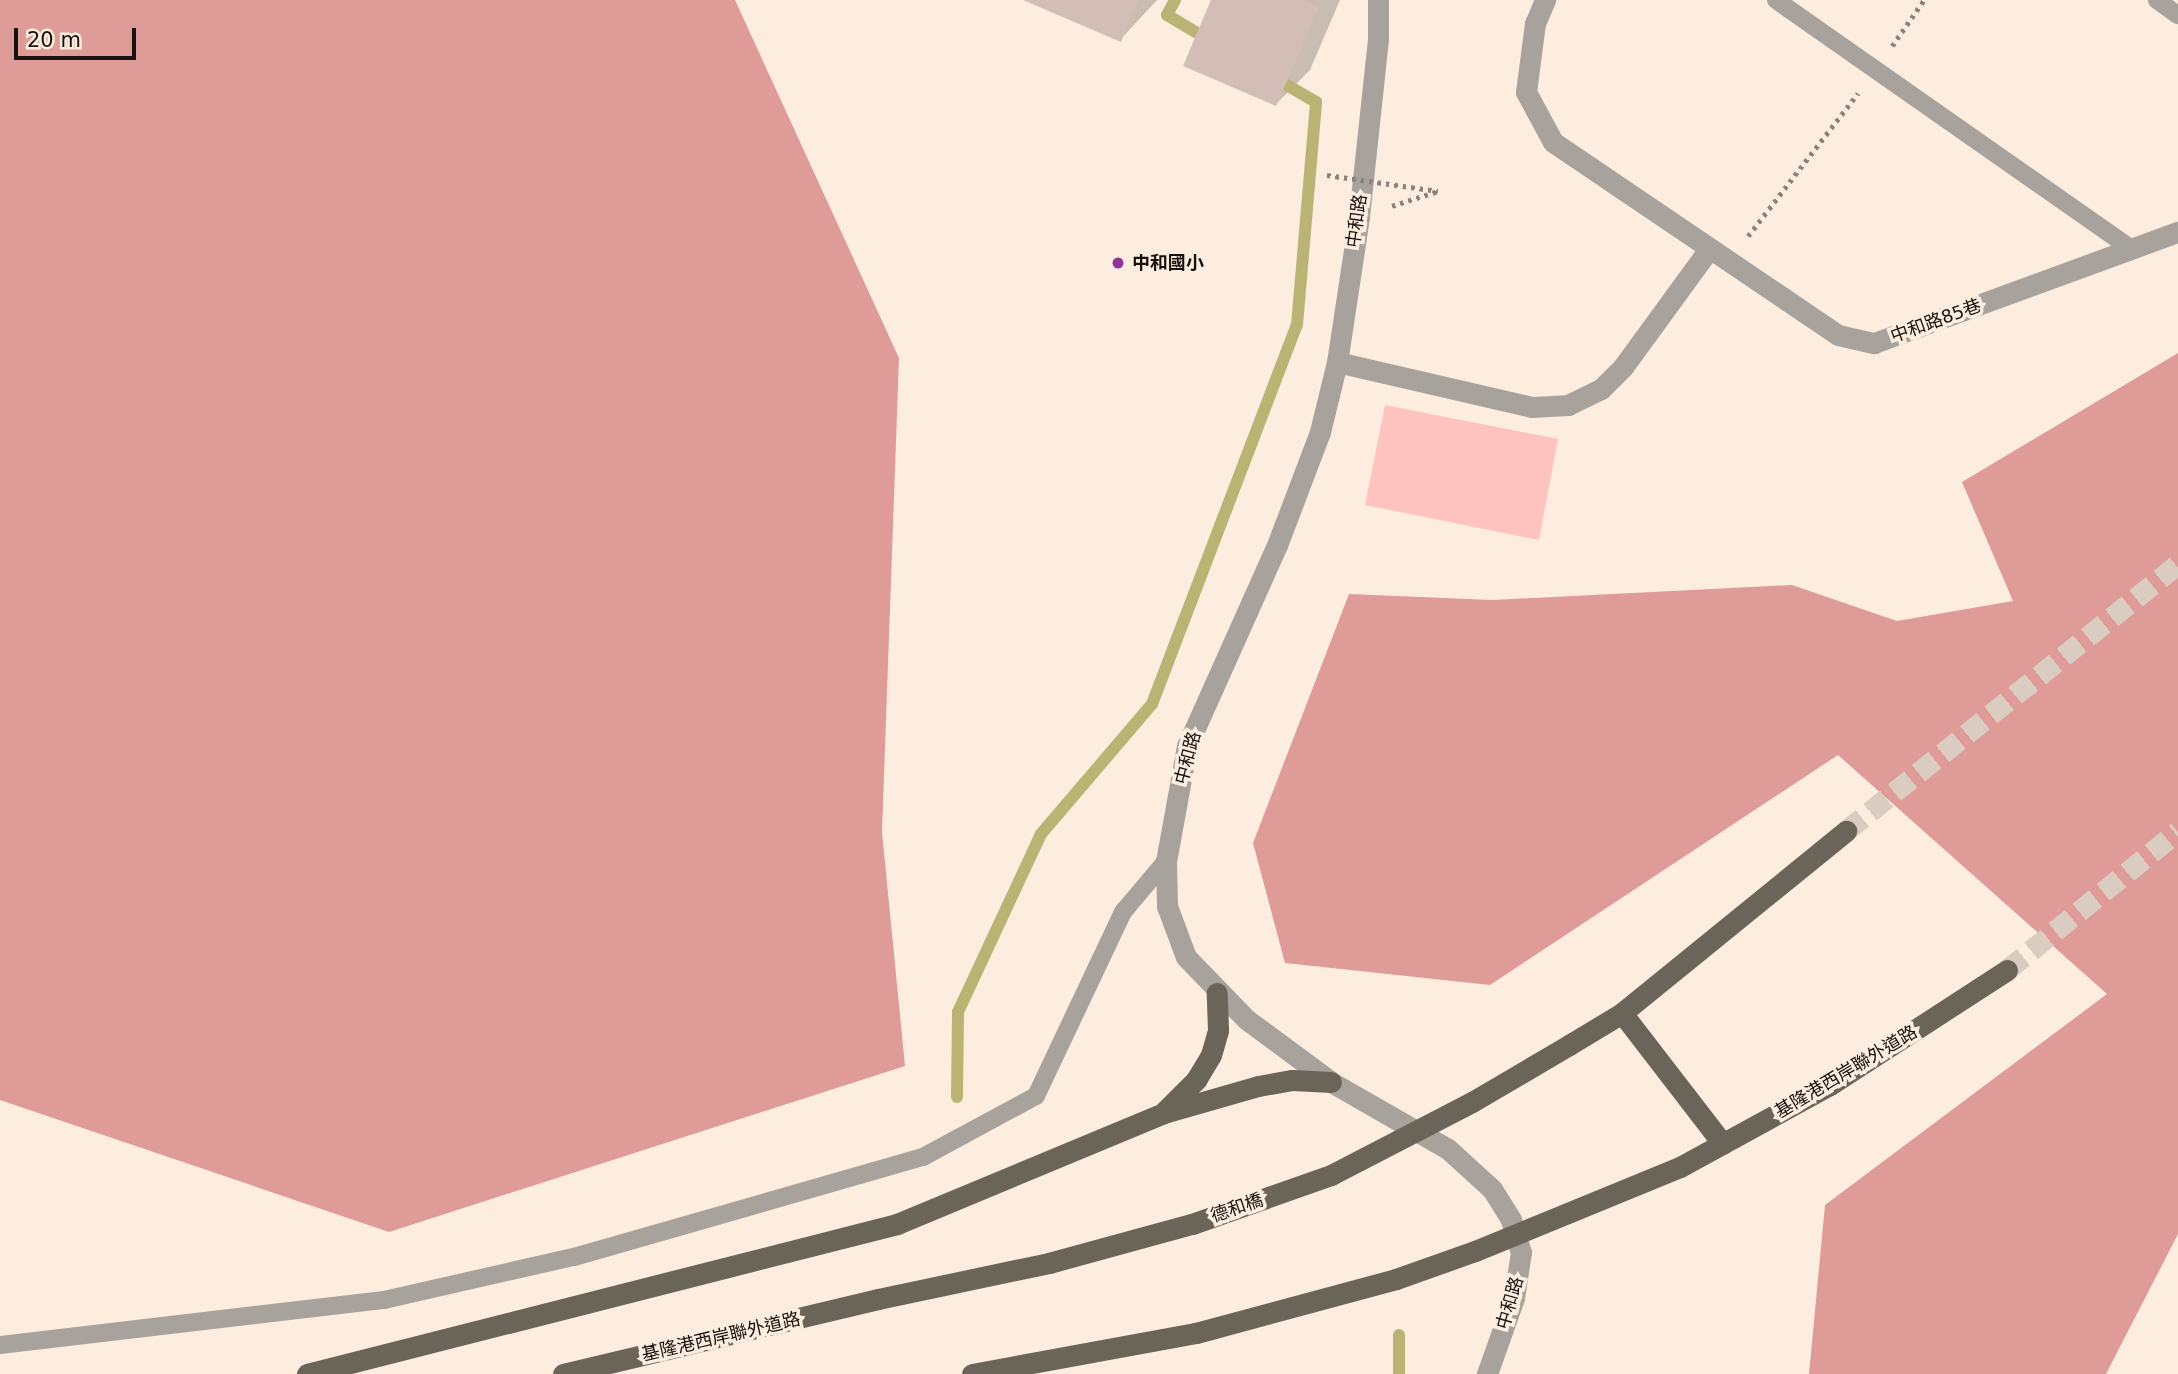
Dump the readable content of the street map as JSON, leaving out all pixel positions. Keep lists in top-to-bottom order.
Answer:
{
  "streets": {
    "main road": ["基隆港西岸聯外道路", "德和橋"],
    "street": ["中和路", "中和路85巷"]
  },
  "crossings": [
    ["基隆港西岸聯外道路", "德和橋"]
  ],
  "places": ["中和國小"],
  "scale_bar": "20 m"
}
